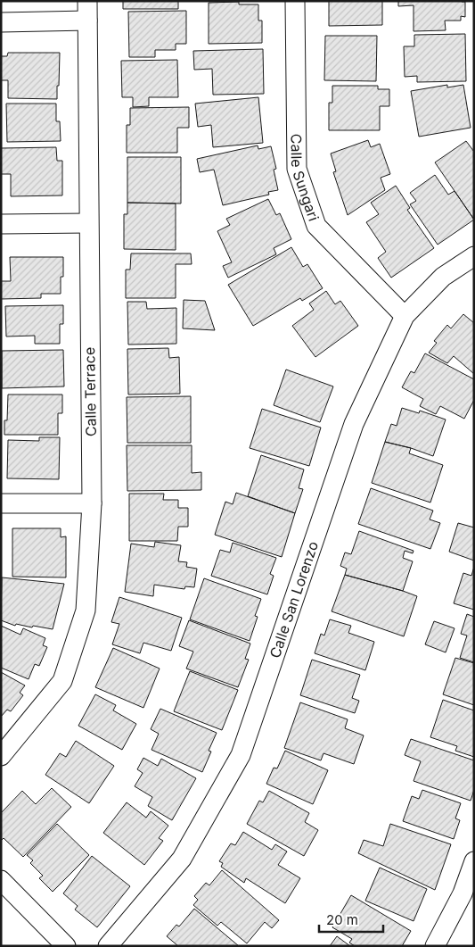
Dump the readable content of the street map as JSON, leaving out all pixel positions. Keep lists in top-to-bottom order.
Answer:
{
  "streets": {
    "street": ["Calle Sungari", "Calle Terrace", "Calle San Lorenzo"]
  },
  "crossings": [
    ["Calle Sungari", "Calle San Lorenzo"]
  ],
  "scale_bar": "20 m"
}
